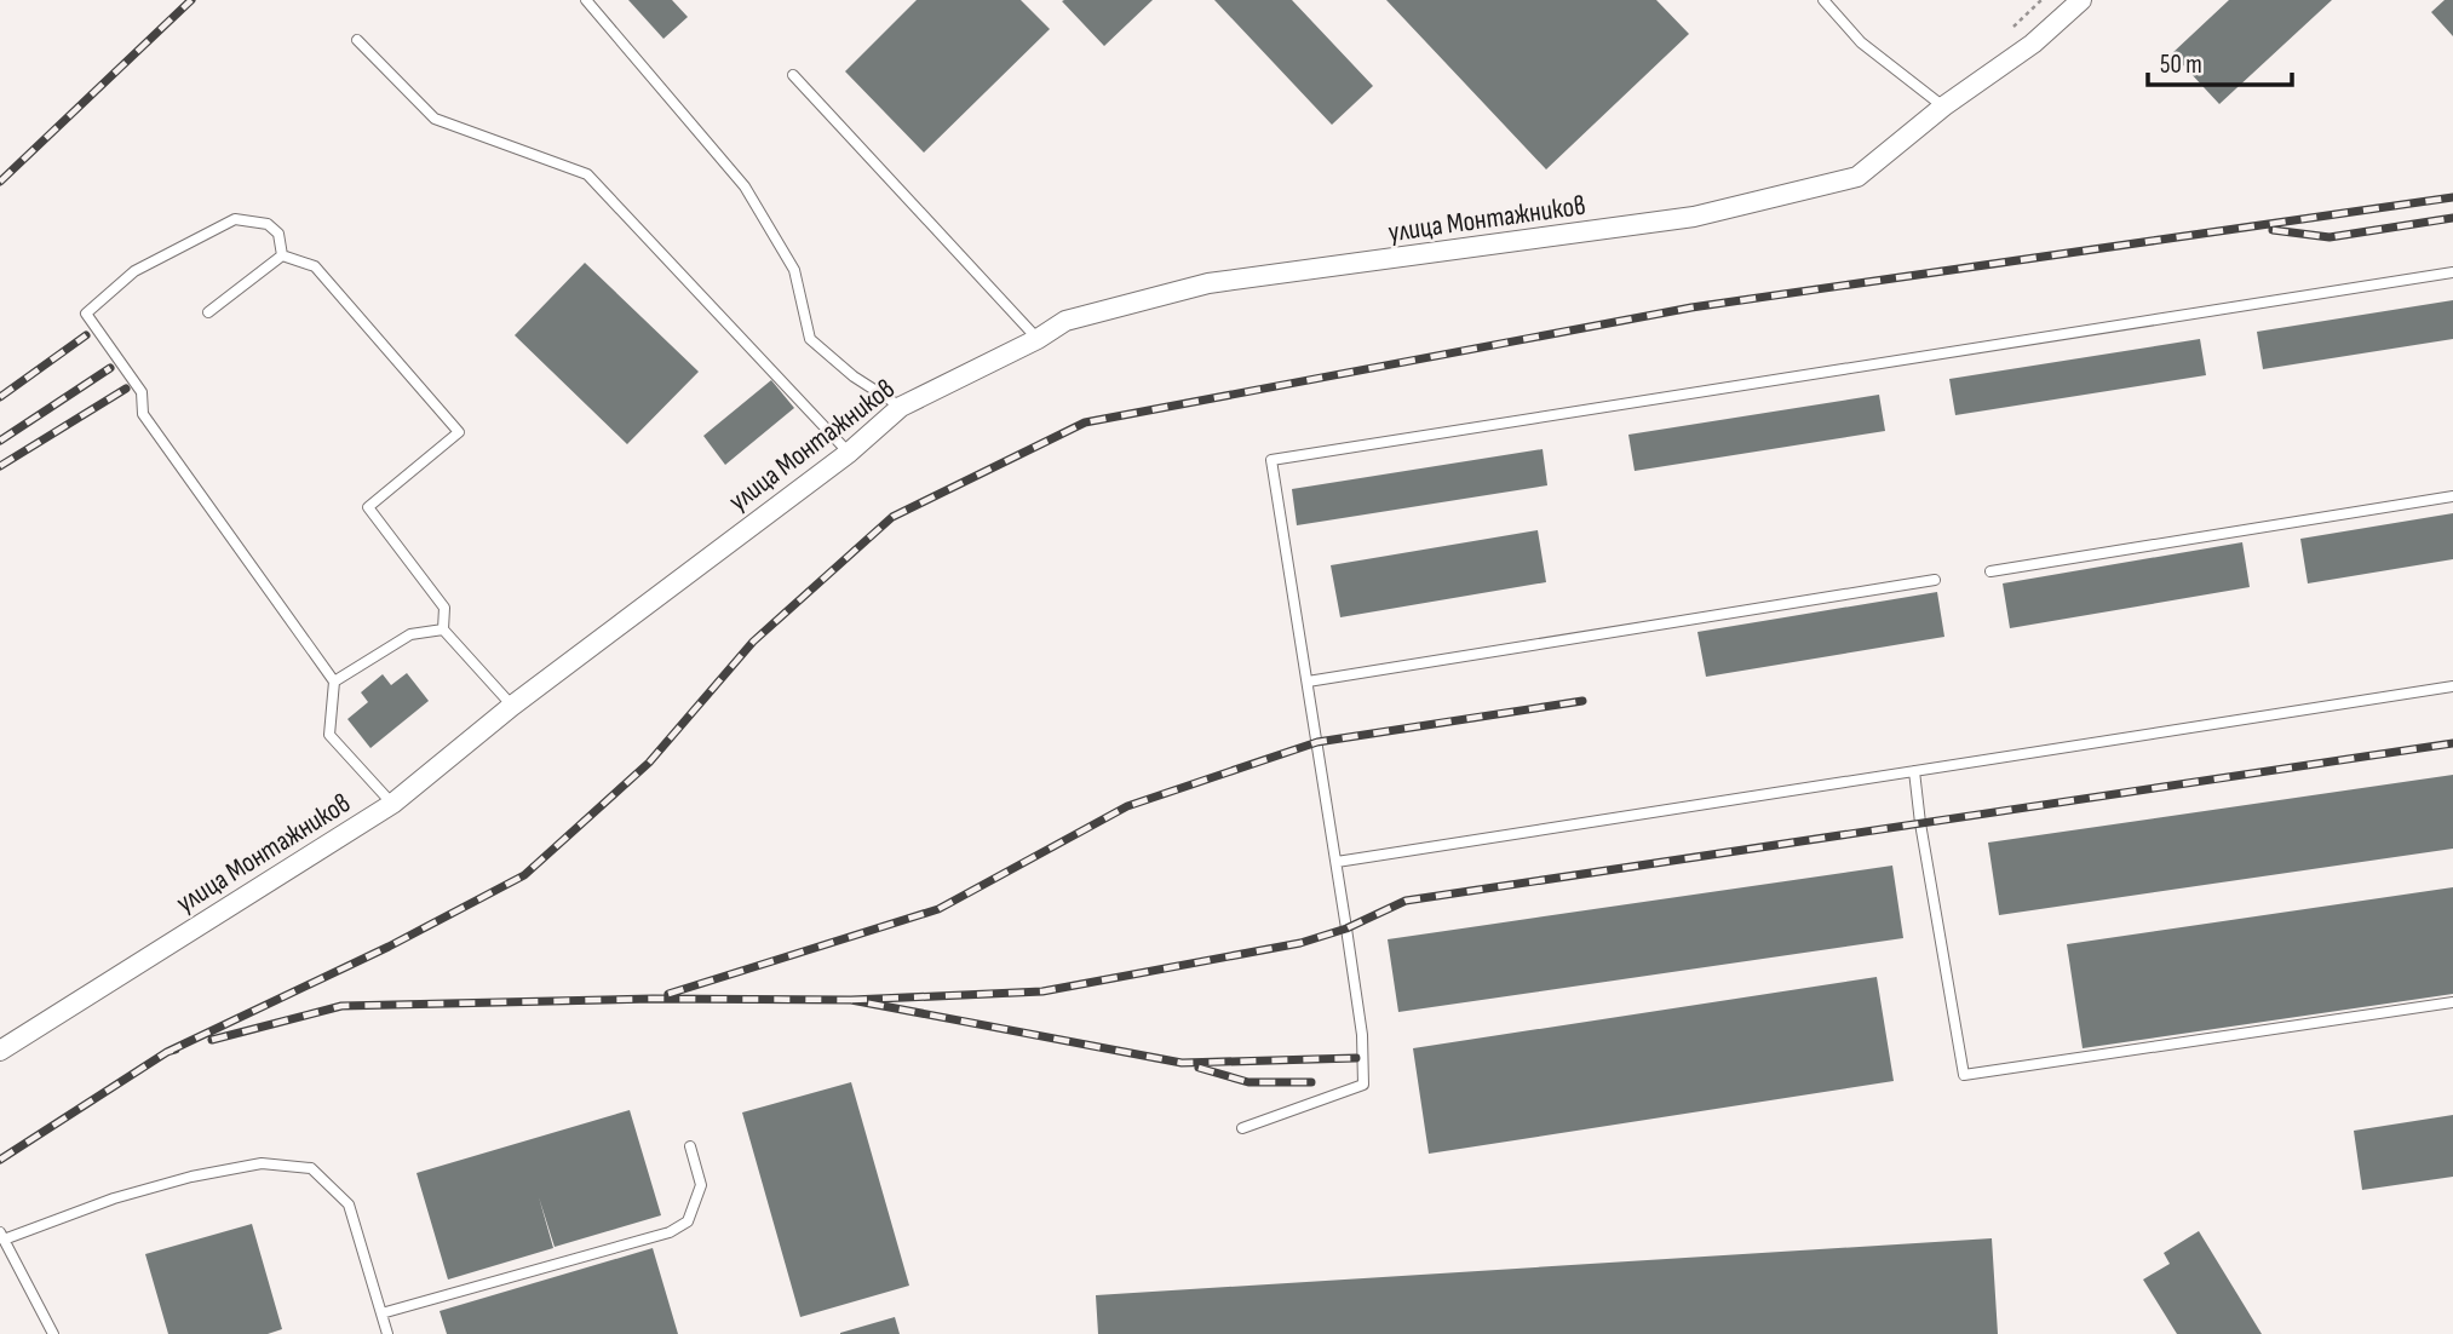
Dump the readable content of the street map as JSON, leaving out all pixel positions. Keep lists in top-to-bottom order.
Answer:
{
  "streets": {
    "street": ["улица Монтажников"]
  },
  "scale_bar": "50 m"
}
